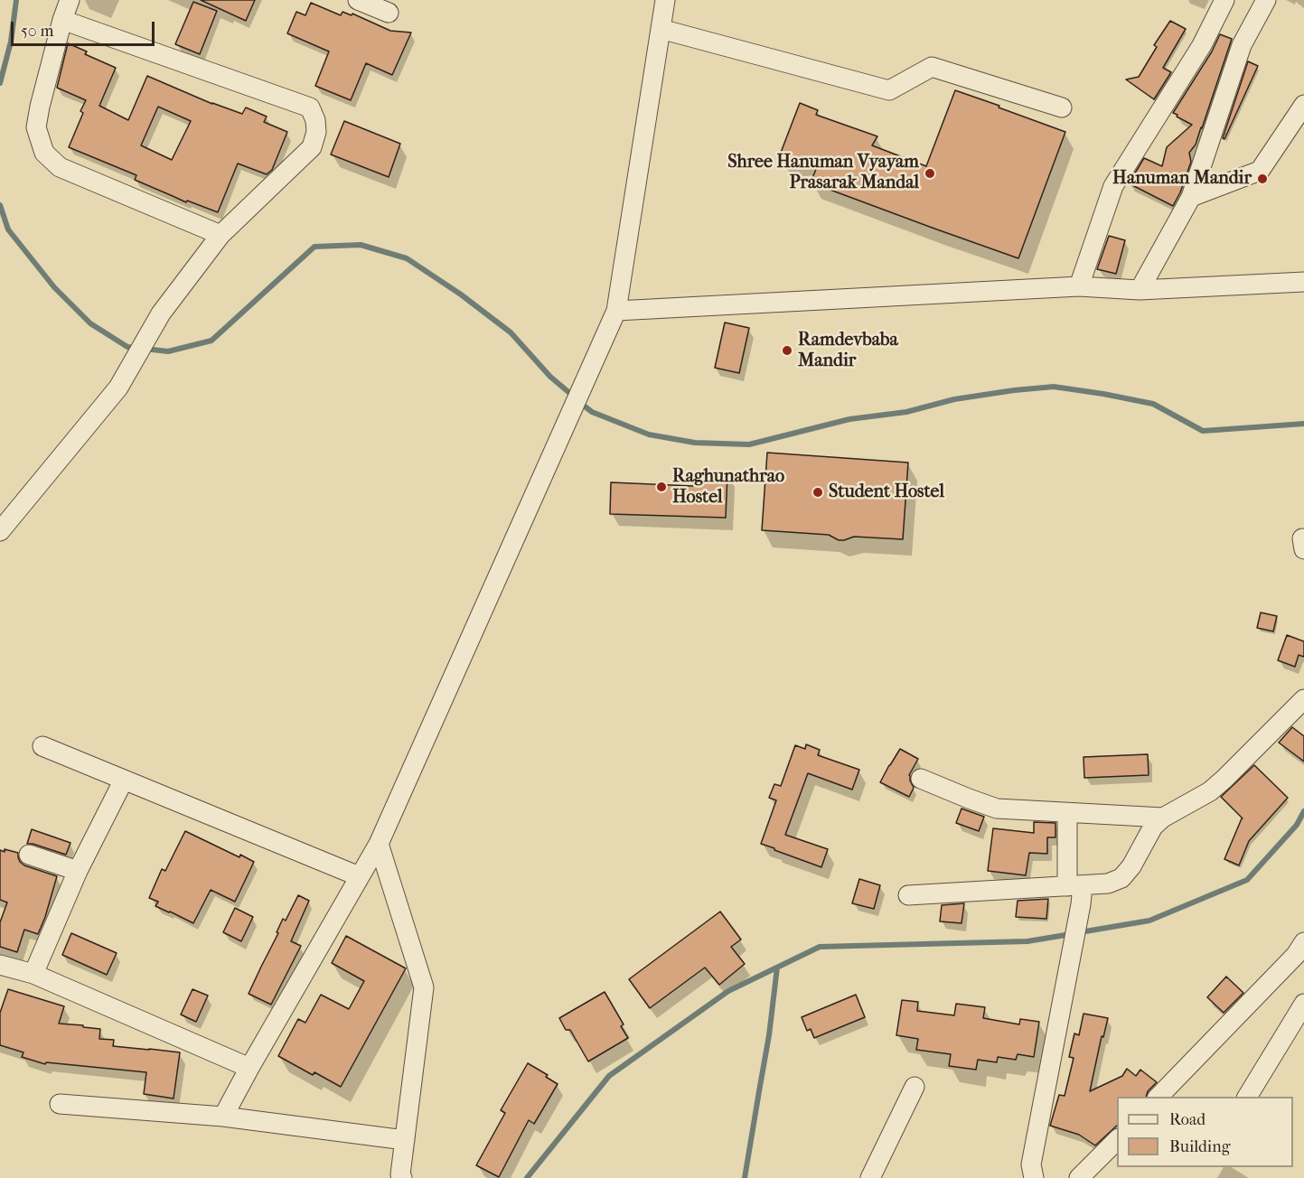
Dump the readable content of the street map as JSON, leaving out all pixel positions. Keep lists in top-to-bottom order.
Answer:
{
  "places": [
    "Shree Hanuman Vyayam Prasarak Mandal",
    "Hanuman Mandir",
    "Ramdevbaba Mandir",
    "Raghunathrao Hostel",
    "Student Hostel"
  ],
  "legend": ["Road", "Building"],
  "scale_bar": "50 m"
}
